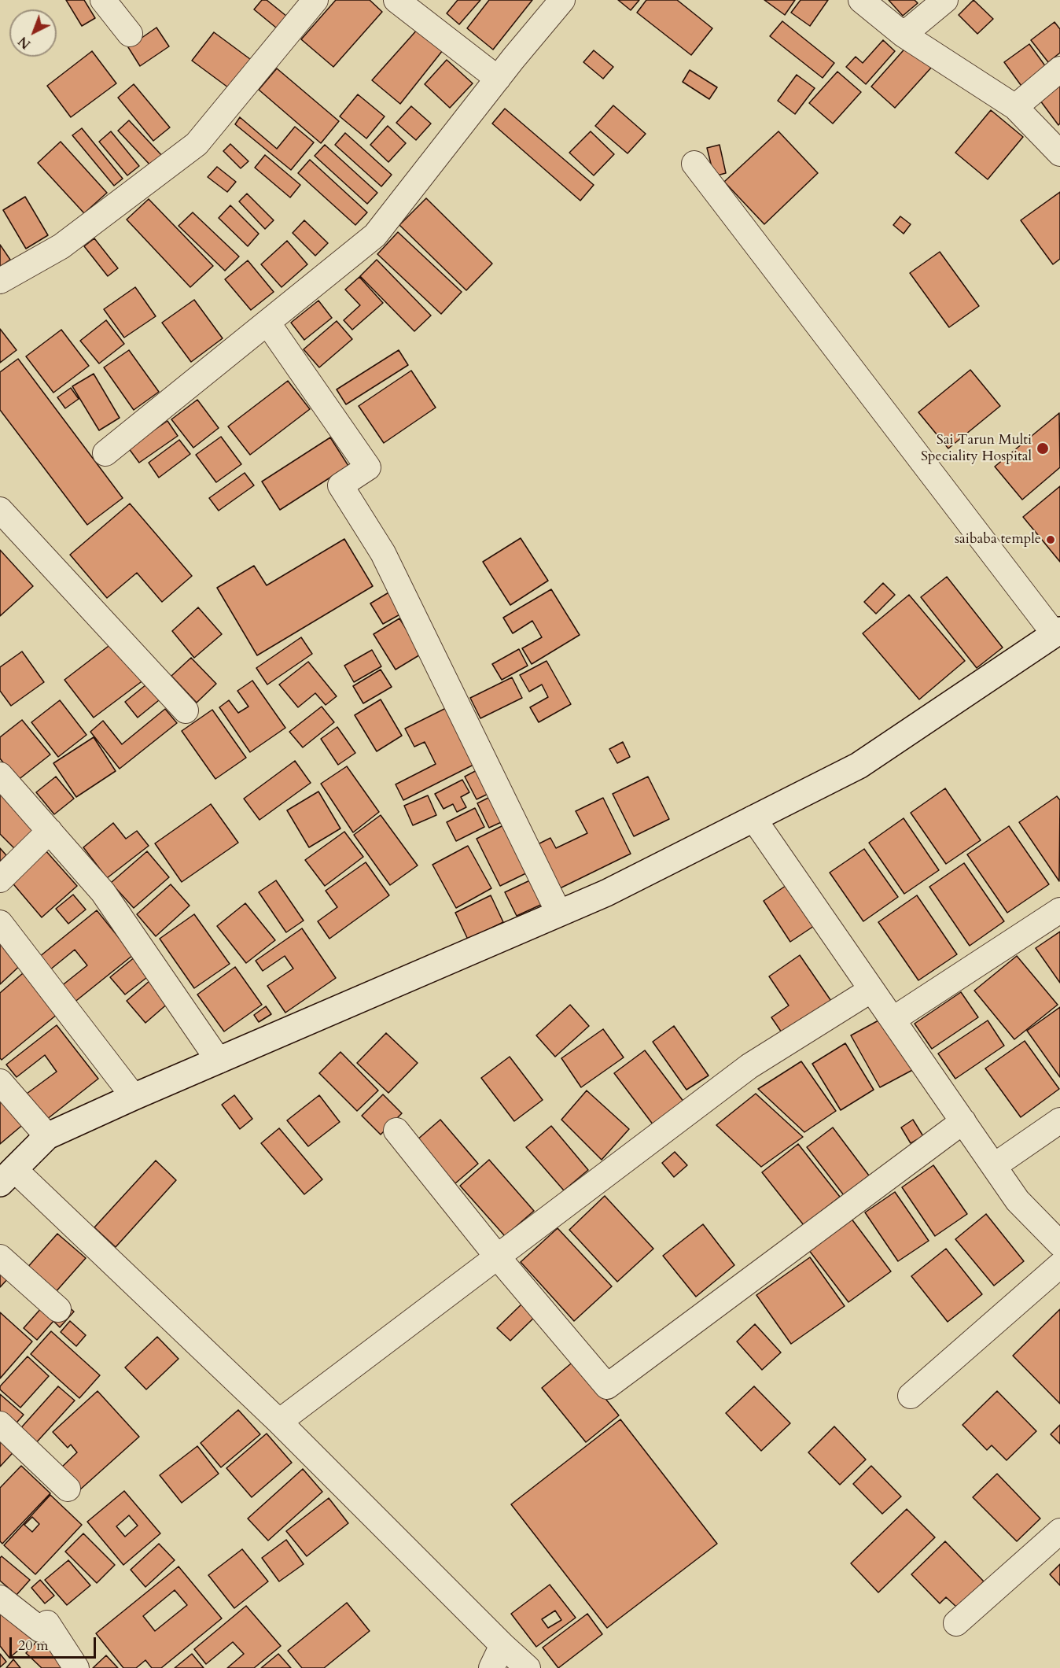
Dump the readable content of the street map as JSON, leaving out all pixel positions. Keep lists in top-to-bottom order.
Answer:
{
  "places": ["Sai Tarun Multi Speciality Hospital", "saibaba temple"],
  "scale_bar": "20 m",
  "north": "bottom left"
}
